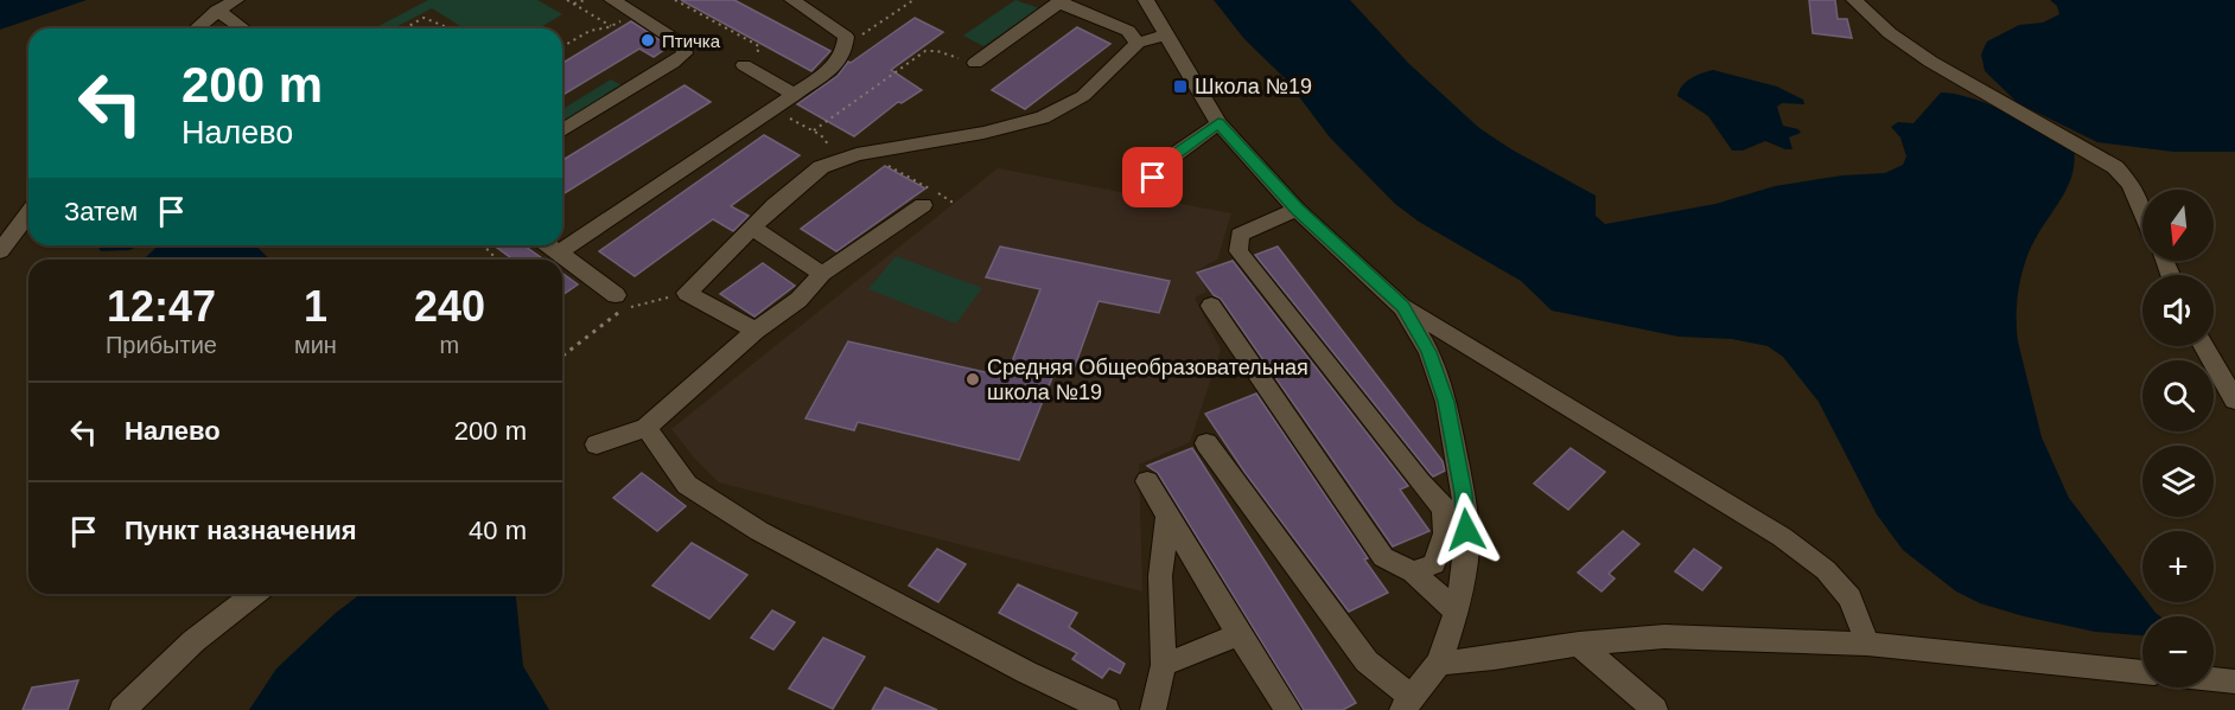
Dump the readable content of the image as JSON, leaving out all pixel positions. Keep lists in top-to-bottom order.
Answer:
{
  "places": {
    "other": ["Птичка", "Средняя Общеобразовательная школа №19"],
    "transit": ["Школа №19"]
  },
  "north": "bottom",
  "page": {
    "turn": ["200 m", "Налево"],
    "then": "Затем",
    "map_buttons": ["+", "−"],
    "eta": [
      "12:47",
      "Прибытие",
      "1",
      "мин",
      "240",
      "m"
    ],
    "list": [
      {
        "name": "Налево",
        "value": "200 m"
      },
      {
        "name": "Пункт назначения",
        "value": "40 m"
      }
    ]
  }
}
